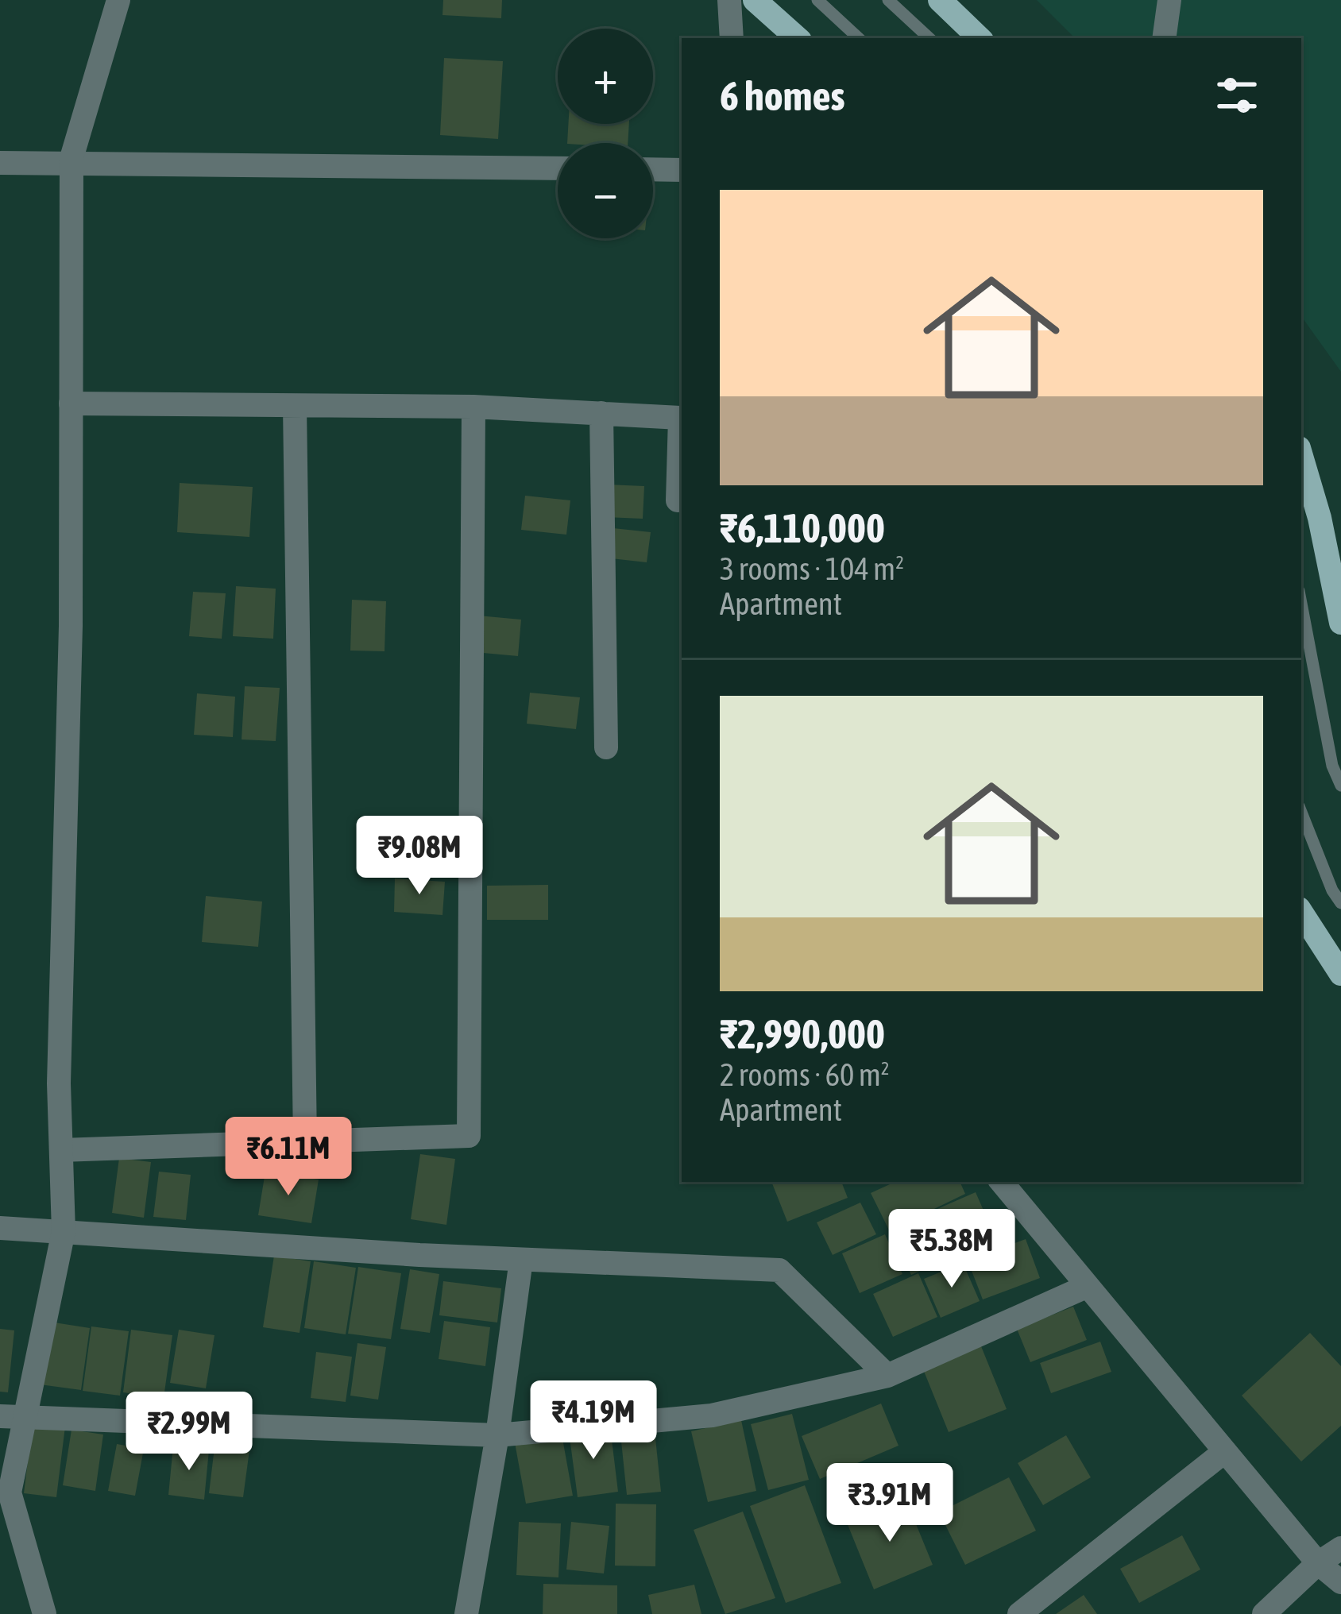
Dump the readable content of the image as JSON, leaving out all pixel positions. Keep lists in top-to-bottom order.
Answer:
{
  "page": {
    "map_buttons": ["+", "−"],
    "heading": "6 homes",
    "list": [
      {
        "name": "₹6,110,000",
        "note": "3 rooms · 104 m² · Apartment"
      },
      {
        "name": "₹2,990,000",
        "note": "2 rooms · 60 m² · Apartment"
      }
    ],
    "price": [
      "₹9.08M",
      "₹6.11M",
      "₹5.38M",
      "₹4.19M",
      "₹2.99M",
      "₹3.91M"
    ]
  }
}
